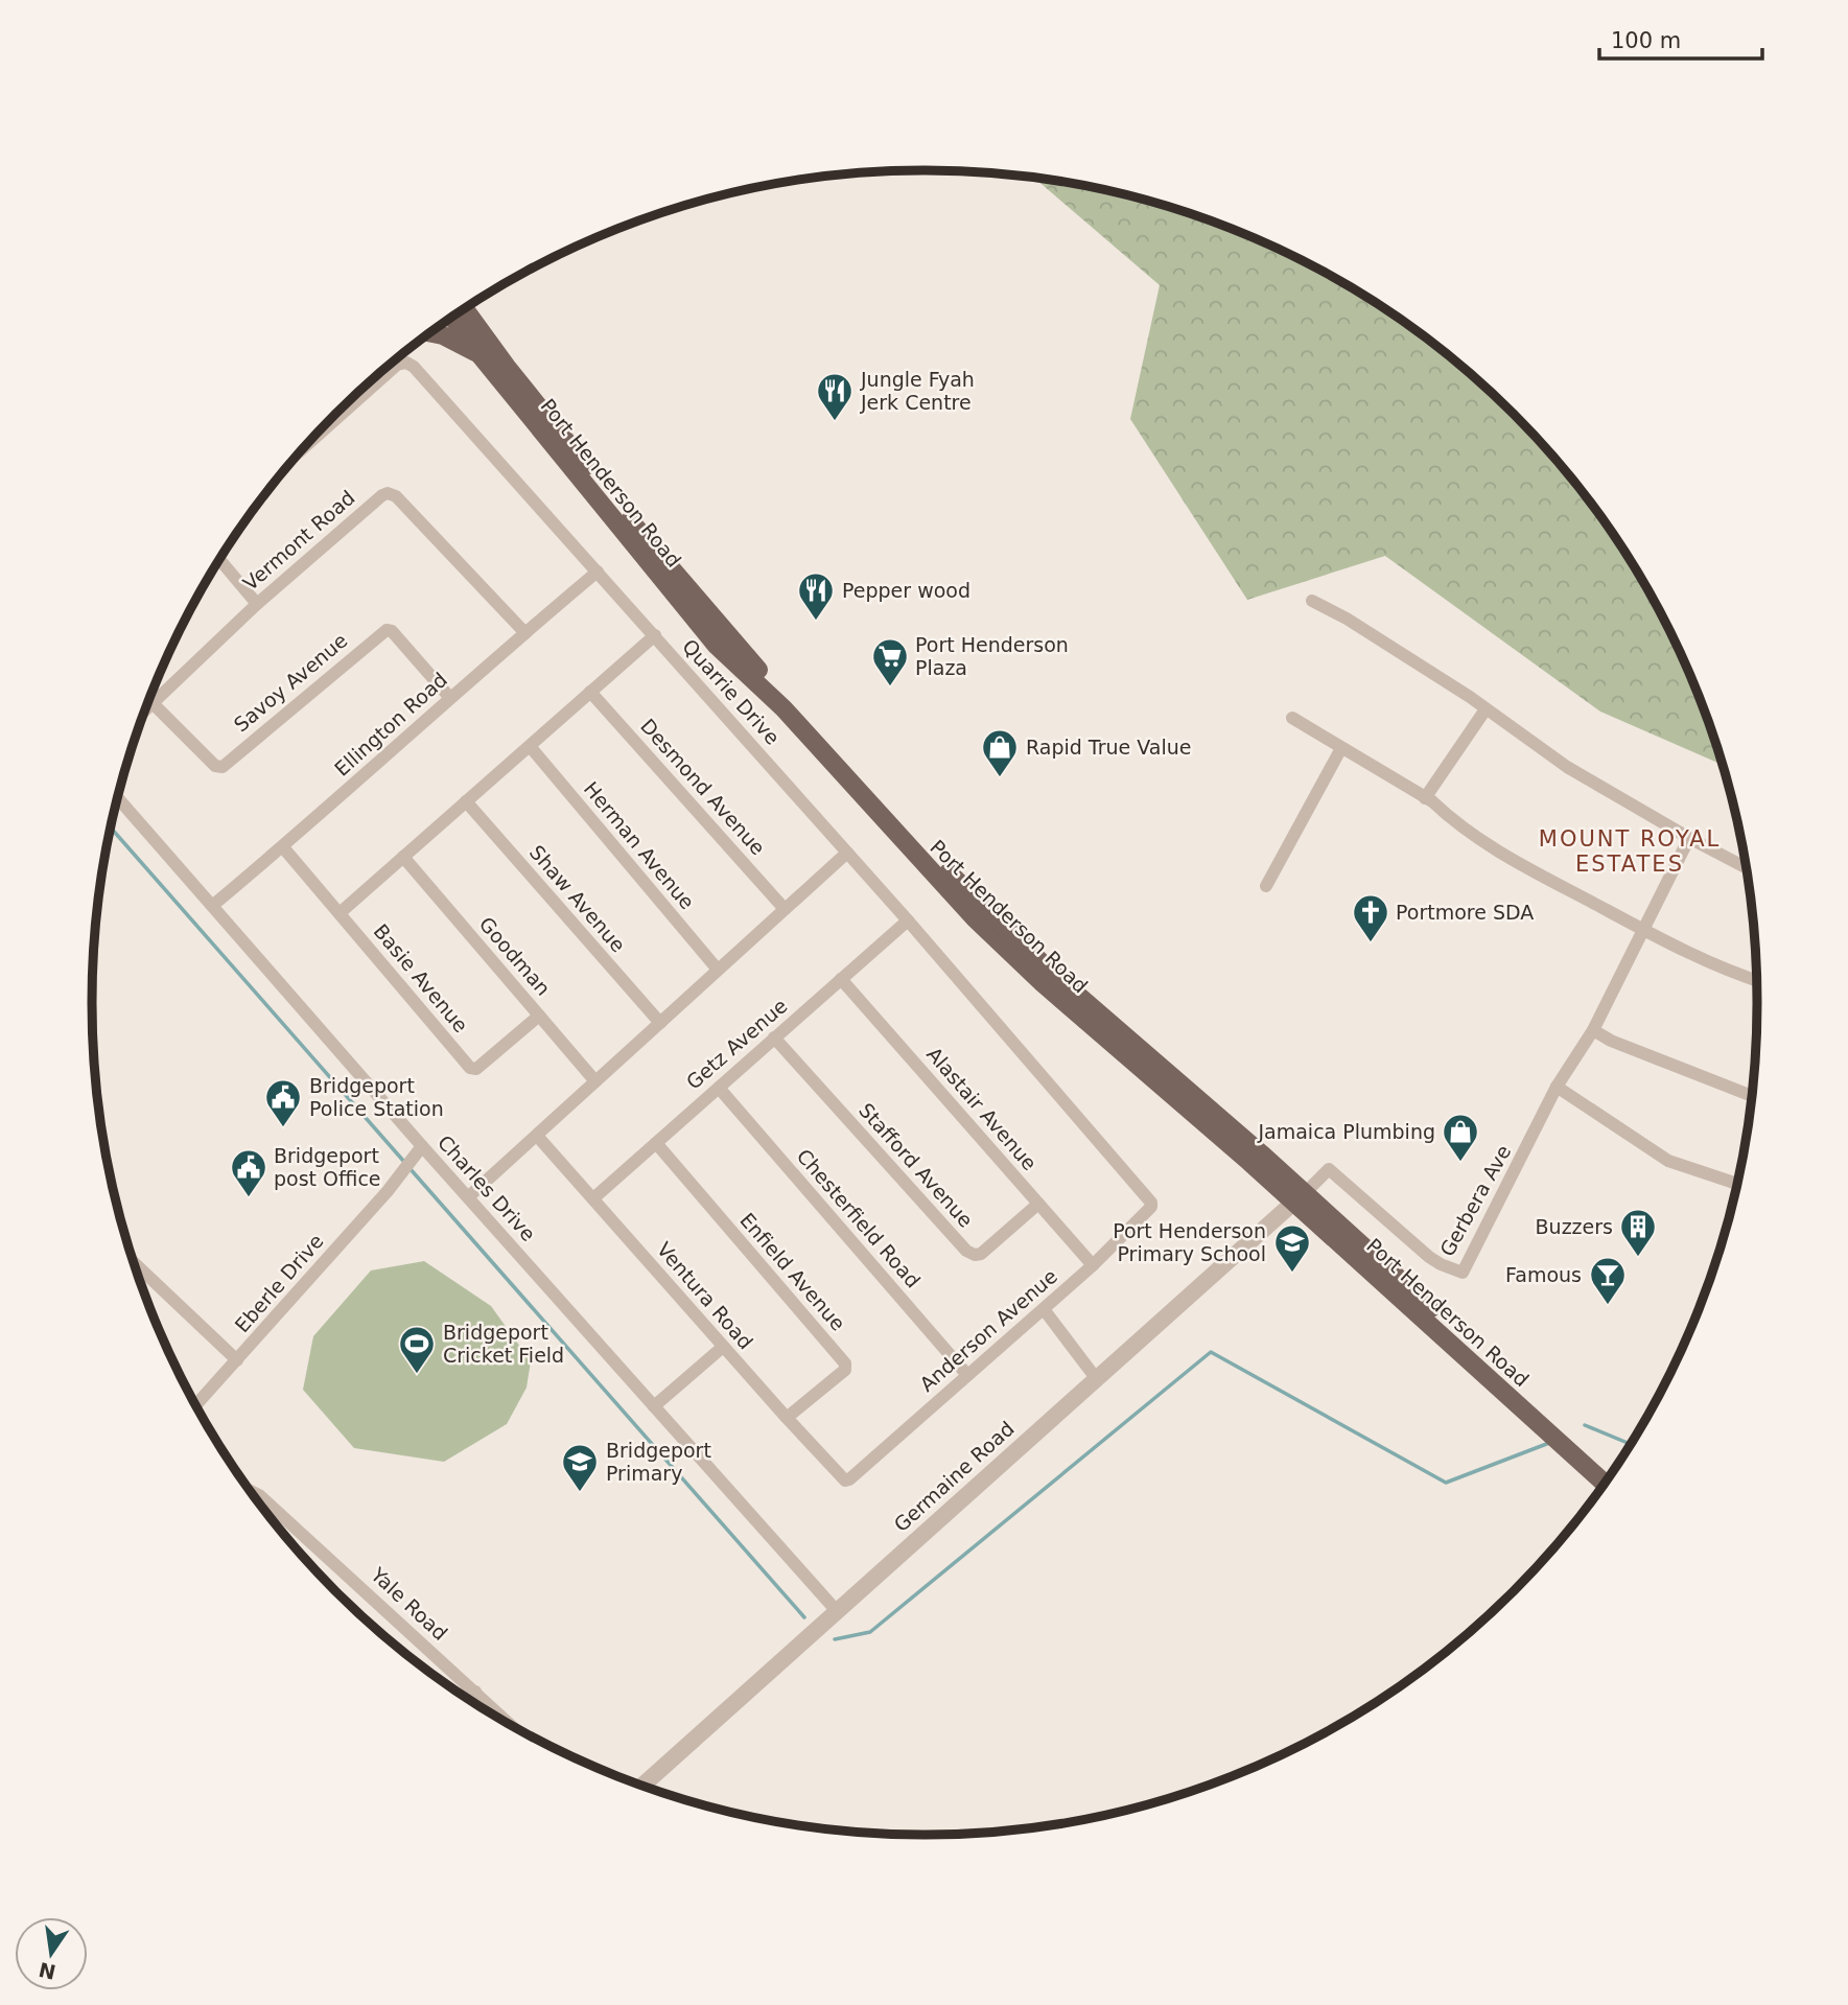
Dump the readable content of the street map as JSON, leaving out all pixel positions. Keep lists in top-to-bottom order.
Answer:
{
  "streets": {
    "main road": ["Port Henderson Road"],
    "street": [
      "Vermont Road",
      "Savoy Avenue",
      "Quarrie Drive",
      "Ellington Road",
      "Desmond Avenue",
      "Herman Avenue",
      "Shaw Avenue",
      "Goodman",
      "Basie Avenue",
      "Getz Avenue",
      "Alastair Avenue",
      "Stafford Avenue",
      "Charles Drive",
      "Gerbera Ave",
      "Chesterfield Road",
      "Enfield Avenue",
      "Eberle Drive",
      "Ventura Road",
      "Anderson Avenue",
      "Germaine Road",
      "Yale Road"
    ]
  },
  "crossings": [
    ["Port Henderson Road", "Gerbera Ave"],
    ["Port Henderson Road", "Germaine Road"],
    ["Vermont Road", "Savoy Avenue"],
    ["Vermont Road", "Ellington Road"],
    ["Savoy Avenue", "Ellington Road"],
    ["Quarrie Drive", "Ellington Road"],
    ["Quarrie Drive", "Getz Avenue"],
    ["Quarrie Drive", "Anderson Avenue"],
    ["Ellington Road", "Basie Avenue"],
    ["Ellington Road", "Charles Drive"],
    ["Goodman", "Basie Avenue"],
    ["Getz Avenue", "Alastair Avenue"],
    ["Getz Avenue", "Stafford Avenue"],
    ["Getz Avenue", "Chesterfield Road"],
    ["Getz Avenue", "Enfield Avenue"],
    ["Getz Avenue", "Ventura Road"],
    ["Alastair Avenue", "Stafford Avenue"],
    ["Alastair Avenue", "Anderson Avenue"],
    ["Charles Drive", "Eberle Drive"],
    ["Charles Drive", "Germaine Road"],
    ["Gerbera Ave", "Germaine Road"],
    ["Chesterfield Road", "Anderson Avenue"],
    ["Enfield Avenue", "Ventura Road"],
    ["Ventura Road", "Anderson Avenue"]
  ],
  "districts": ["MOUNT ROYAL ESTATES"],
  "places": {
    "restaurant": ["Jungle Fyah Jerk Centre", "Pepper wood"],
    "supermarket": ["Port Henderson Plaza"],
    "shop": ["Rapid True Value", "Jamaica Plumbing"],
    "church": ["Portmore SDA"],
    "public building": ["Bridgeport Police Station", "Bridgeport post Office"],
    "building": ["Buzzers"],
    "school or university": ["Port Henderson Primary School", "Bridgeport Primary"],
    "bar": ["Famous"],
    "sports": ["Bridgeport Cricket Field"]
  },
  "scale_bar": "100 m",
  "north": "bottom"
}
